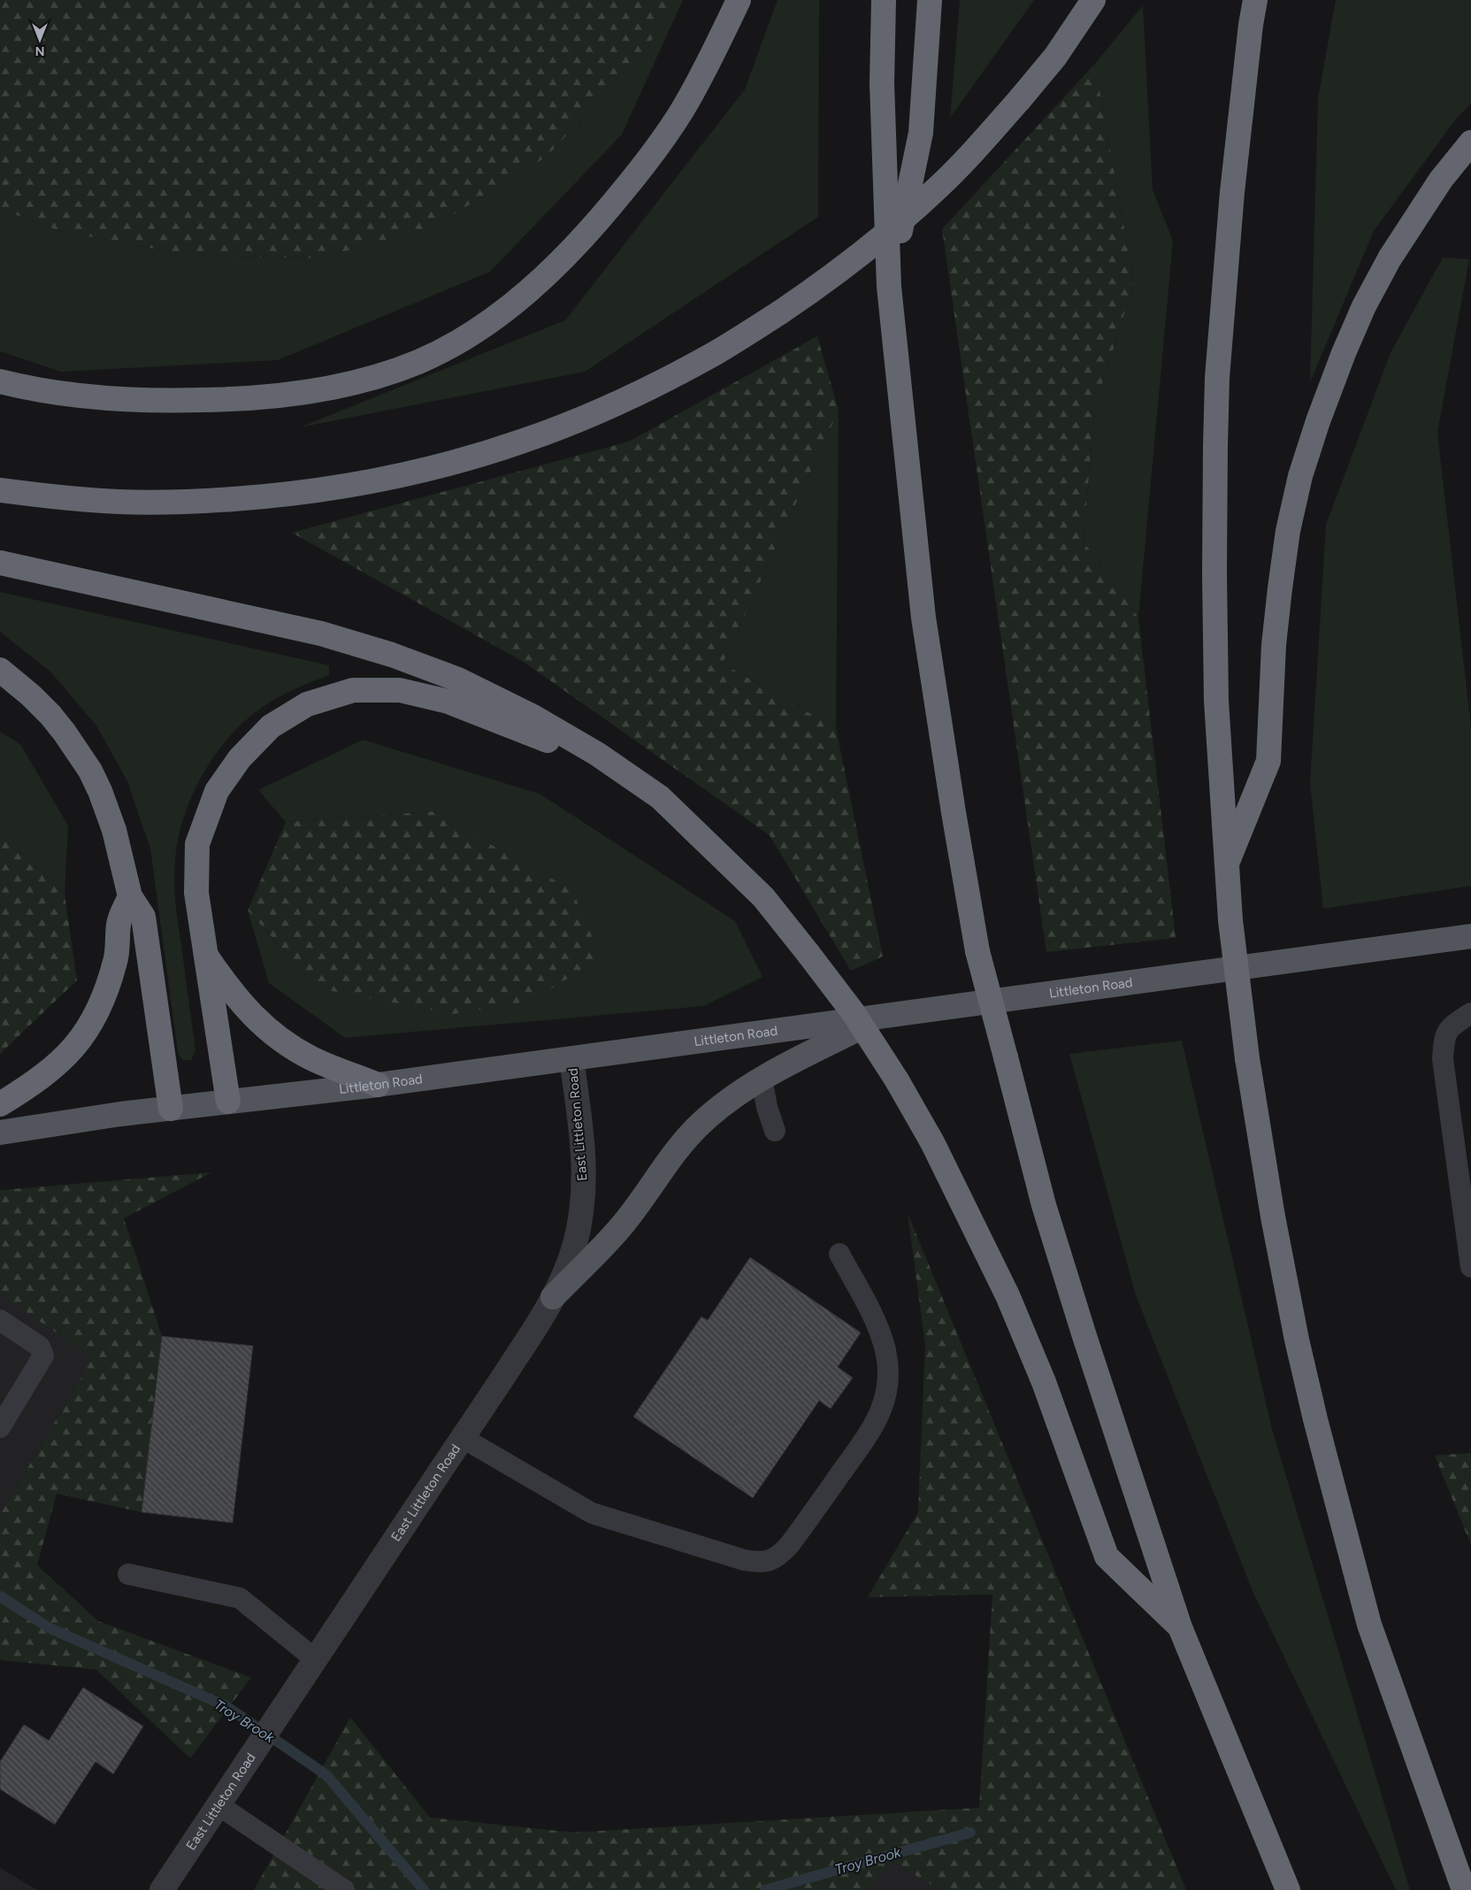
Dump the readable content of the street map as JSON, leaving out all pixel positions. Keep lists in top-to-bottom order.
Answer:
{
  "streets": {
    "main road": ["Littleton Road"],
    "street": ["East Littleton Road"]
  },
  "crossings": [
    ["Littleton Road", "East Littleton Road"]
  ],
  "water": ["Troy Brook"],
  "north": "bottom"
}
